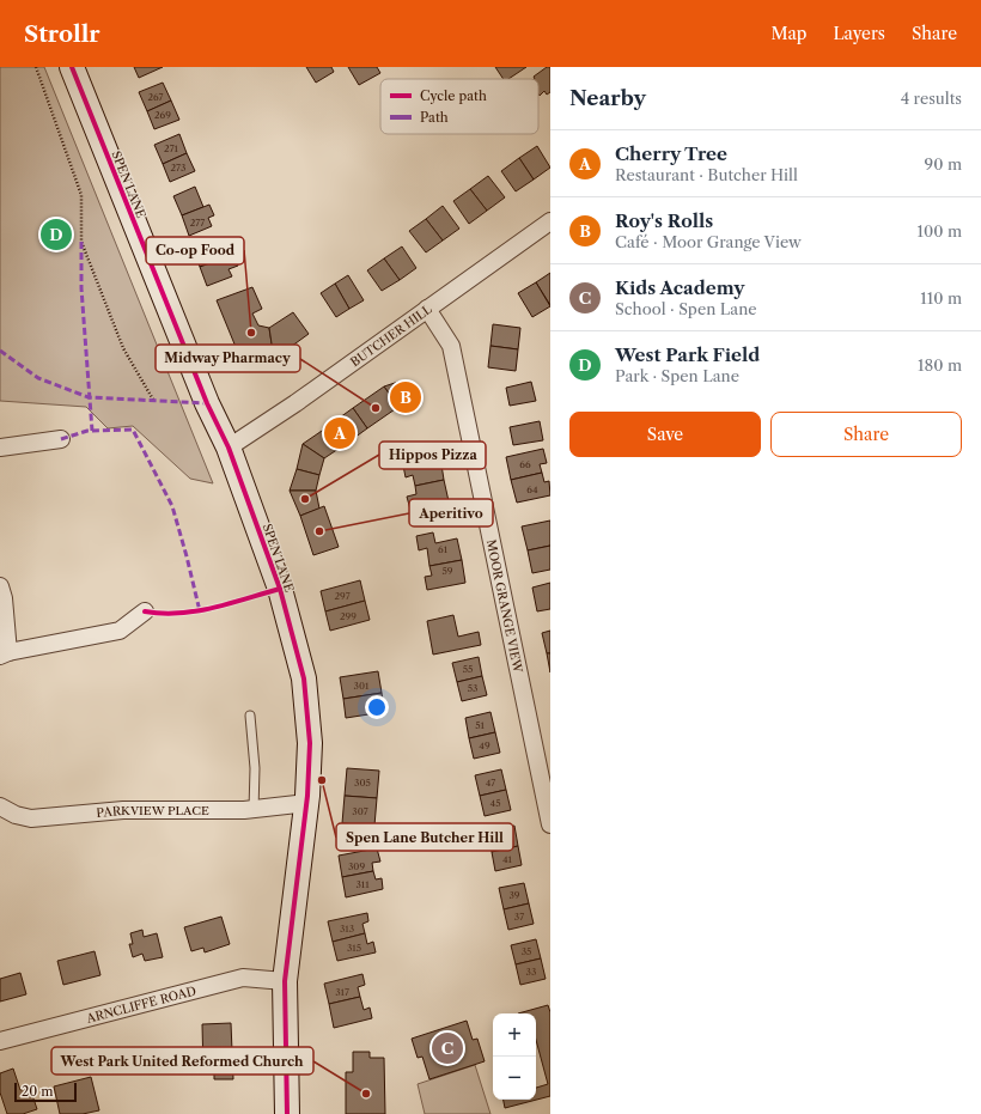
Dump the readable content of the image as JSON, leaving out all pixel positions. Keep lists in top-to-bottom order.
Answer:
{
  "streets": {
    "street": [
      "SPEN LANE",
      "BUTCHER HILL",
      "MOOR GRANGE VIEW",
      "PARKVIEW PLACE",
      "ARNCLIFFE ROAD"
    ]
  },
  "crossings": [
    ["SPEN LANE", "BUTCHER HILL"],
    ["SPEN LANE", "PARKVIEW PLACE"],
    ["SPEN LANE", "ARNCLIFFE ROAD"],
    ["BUTCHER HILL", "MOOR GRANGE VIEW"]
  ],
  "places": [
    "Co-op Food",
    "Midway Pharmacy",
    "Hippos Pizza",
    "Aperitivo",
    "Spen Lane Butcher Hill",
    "West Park United Reformed Church"
  ],
  "house_numbers": [
    "267",
    "269",
    "271",
    "273",
    "277",
    "66",
    "64",
    "61",
    "59",
    "297",
    "299",
    "55",
    "301",
    "53",
    "51",
    "49",
    "305",
    "47",
    "45",
    "307",
    "41",
    "309",
    "311",
    "39",
    "37",
    "313",
    "315",
    "35",
    "33",
    "317"
  ],
  "legend": ["Cycle path", "Path"],
  "scale_bar": "20 m",
  "page": {
    "header": "Strollr",
    "nav": ["Map", "Layers", "Share"],
    "heading": ["Nearby", "4 results"],
    "list": [
      {
        "mark": "A",
        "name": "Cherry Tree",
        "note": "Restaurant · Butcher Hill",
        "value": "90 m"
      },
      {
        "mark": "B",
        "name": "Roy's Rolls",
        "note": "Café · Moor Grange View",
        "value": "100 m"
      },
      {
        "mark": "C",
        "name": "Kids Academy",
        "note": "School · Spen Lane",
        "value": "110 m"
      },
      {
        "mark": "D",
        "name": "West Park Field",
        "note": "Park · Spen Lane",
        "value": "180 m"
      }
    ],
    "pins": [
      "D",
      "B",
      "A",
      "C"
    ],
    "buttons": ["Save", "Share"],
    "map_buttons": ["+", "−"],
    "scale": "20 m"
  }
}
